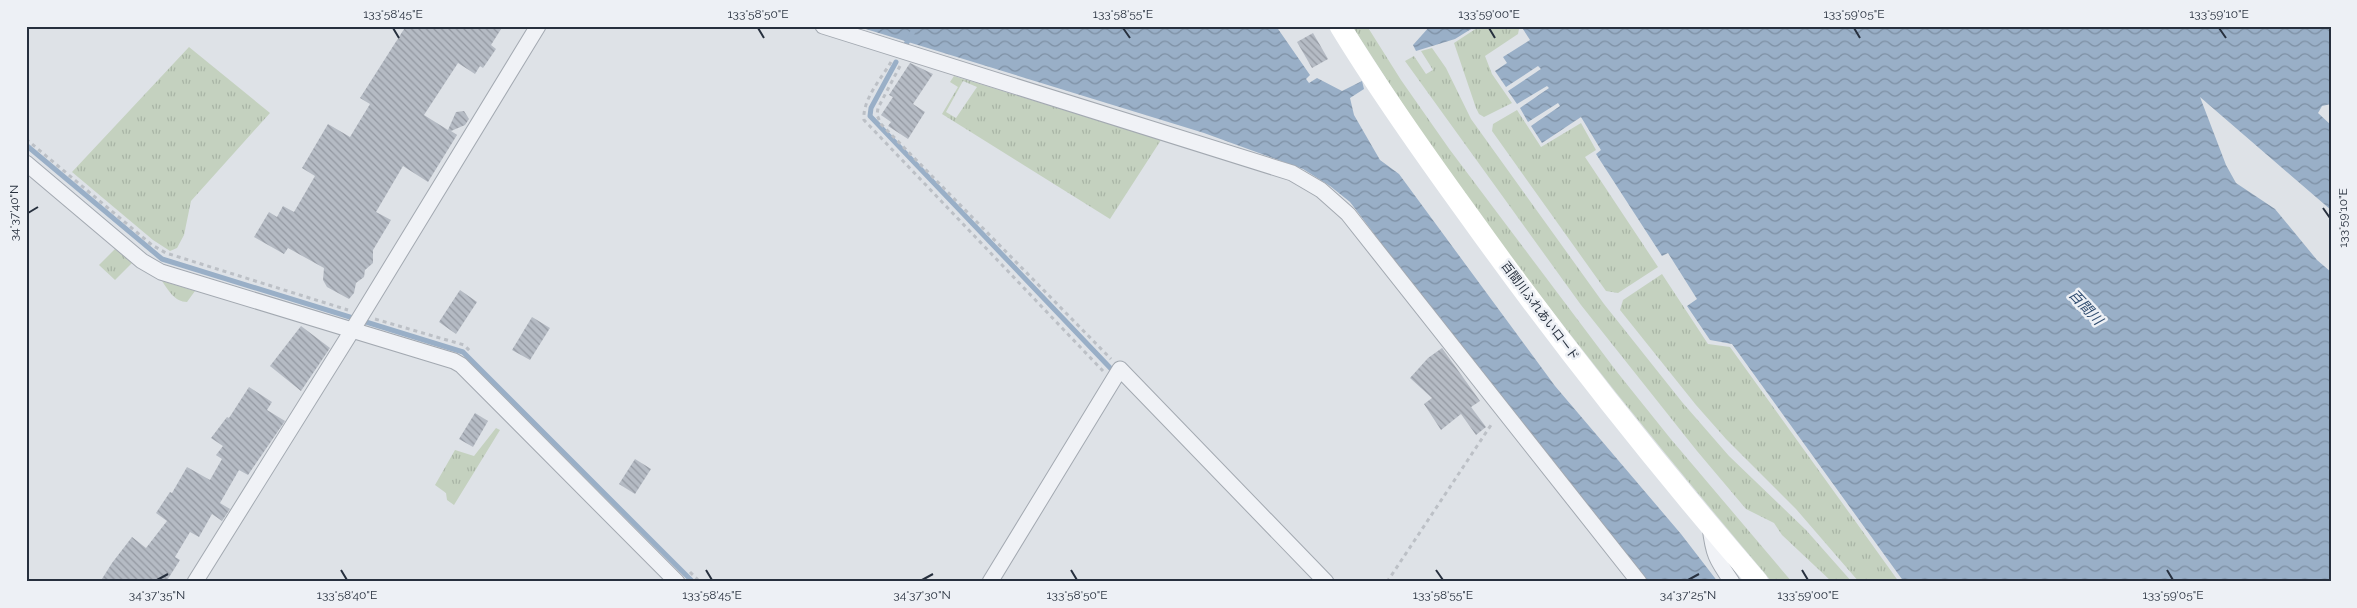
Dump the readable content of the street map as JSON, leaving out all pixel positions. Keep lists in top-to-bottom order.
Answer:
{
  "streets": {
    "street": ["百間川ふれあいロード"]
  },
  "water": ["百間川"],
  "coordinates": [
    "133°58'45\"E",
    "133°58'50\"E",
    "133°58'55\"E",
    "133°59'00\"E",
    "133°59'05\"E",
    "133°59'10\"E",
    "34°37'40\"N",
    "34°37'35\"N",
    "133°58'40\"E",
    "34°37'30\"N",
    "34°37'25\"N"
  ]
}
